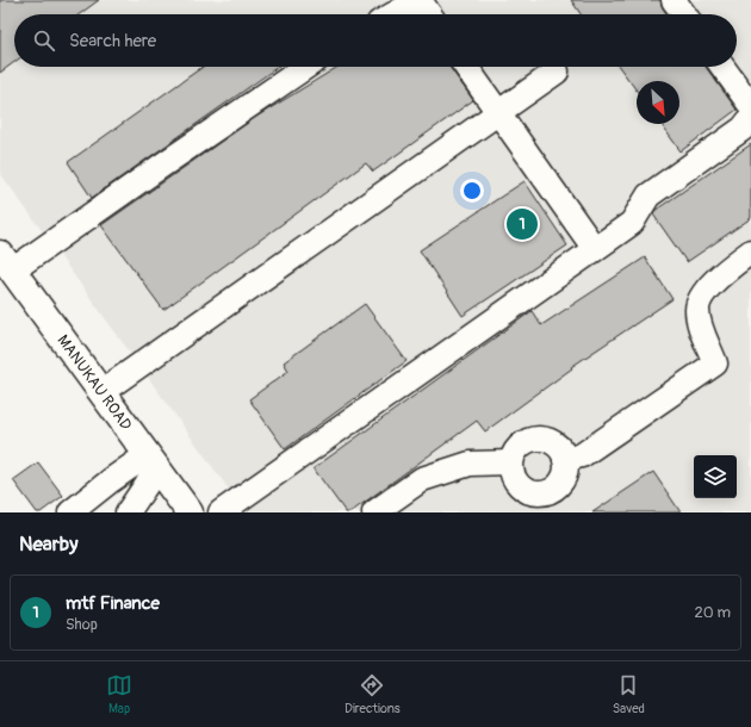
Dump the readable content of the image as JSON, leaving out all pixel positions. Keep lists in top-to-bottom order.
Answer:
{
  "streets": {
    "main road": ["MANUKAU ROAD"]
  },
  "north": "bottom right",
  "page": {
    "search": "Search here",
    "pins": "1",
    "heading": "Nearby",
    "list": [
      {
        "mark": "1",
        "name": "mtf Finance",
        "note": "Shop",
        "value": "20 m"
      }
    ],
    "nav": ["Map", "Directions", "Saved"]
  }
}
